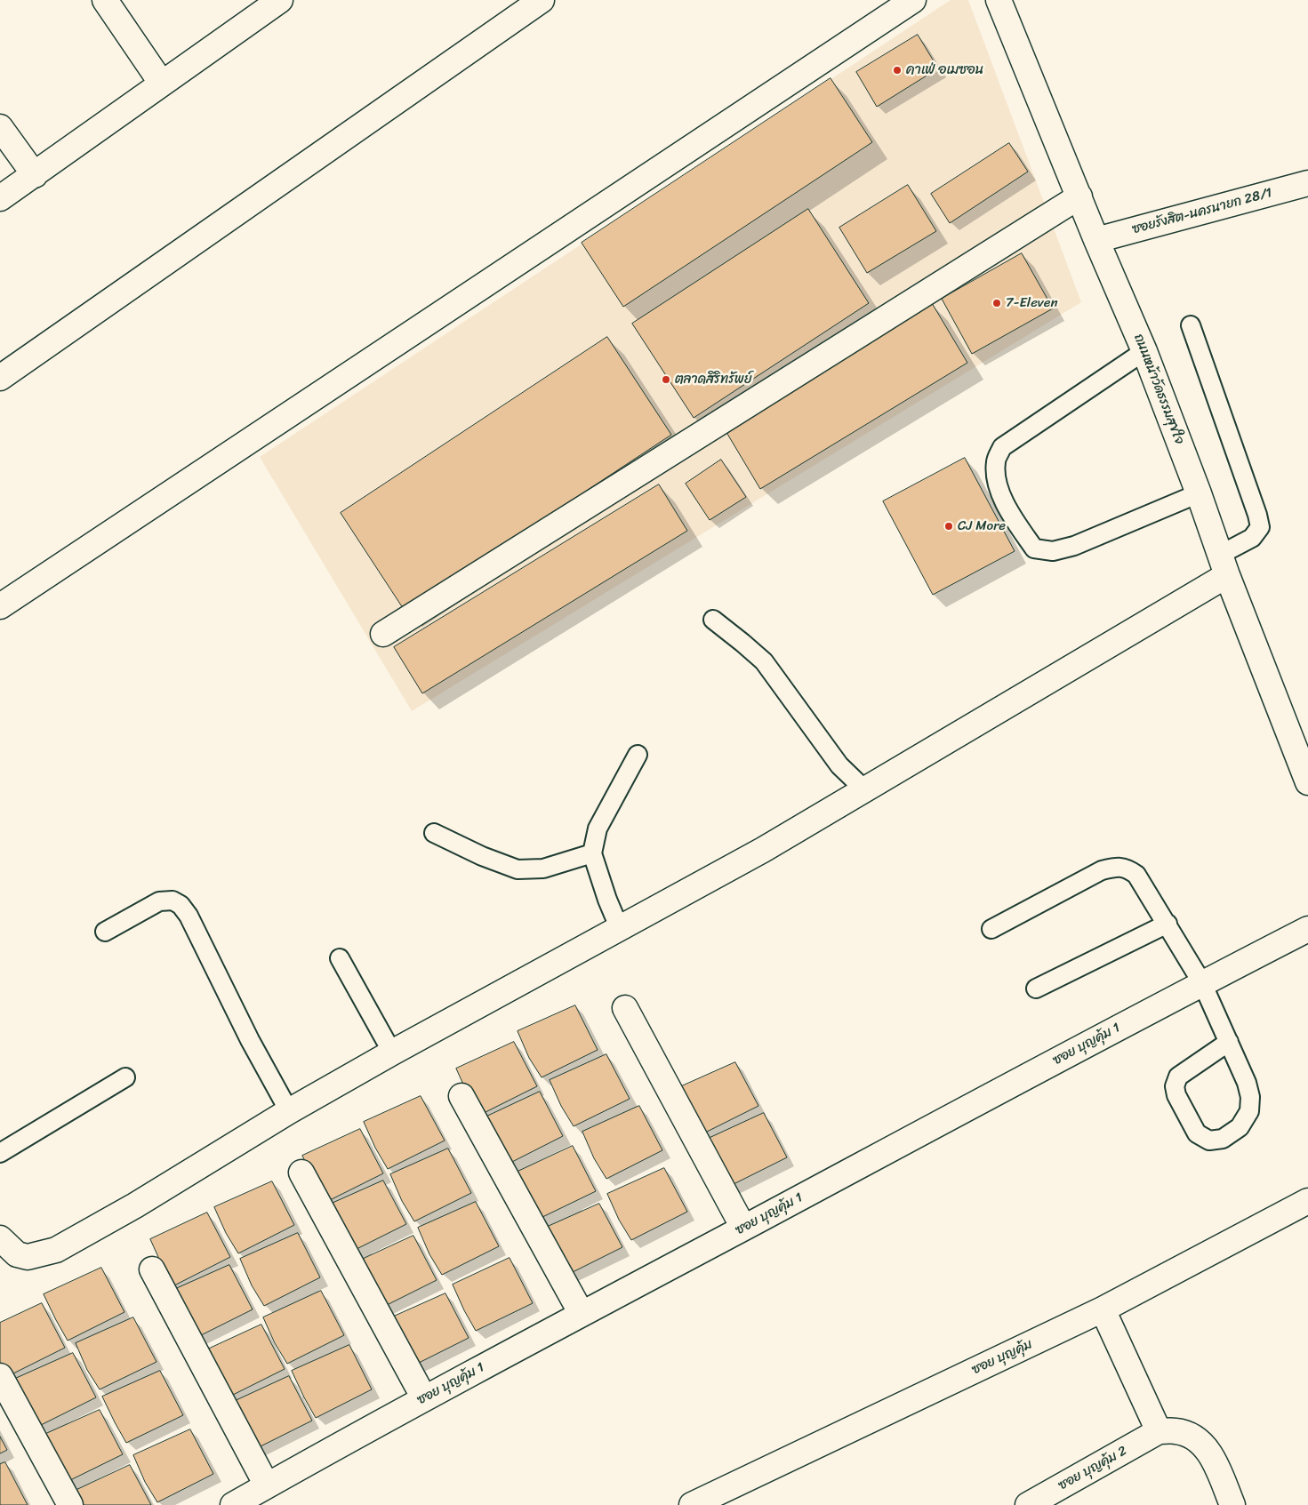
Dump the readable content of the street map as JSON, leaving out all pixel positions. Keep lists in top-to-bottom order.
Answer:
{
  "streets": {
    "street": [
      "ซอยรังสิต-นครนายก 28/1",
      "ถนนหน้าวัดธรรมสุขใจ",
      "ซอย บุญคุ้ม 1",
      "ซอย บุญคุ้ม",
      "ซอย บุญคุ้ม 2"
    ]
  },
  "crossings": [
    ["ซอยรังสิต-นครนายก 28/1", "ถนนหน้าวัดธรรมสุขใจ"]
  ],
  "places": [
    "คาเฟ่ อเมซอน",
    "7-Eleven",
    "ตลาดสิริทรัพย์",
    "CJ More"
  ]
}
